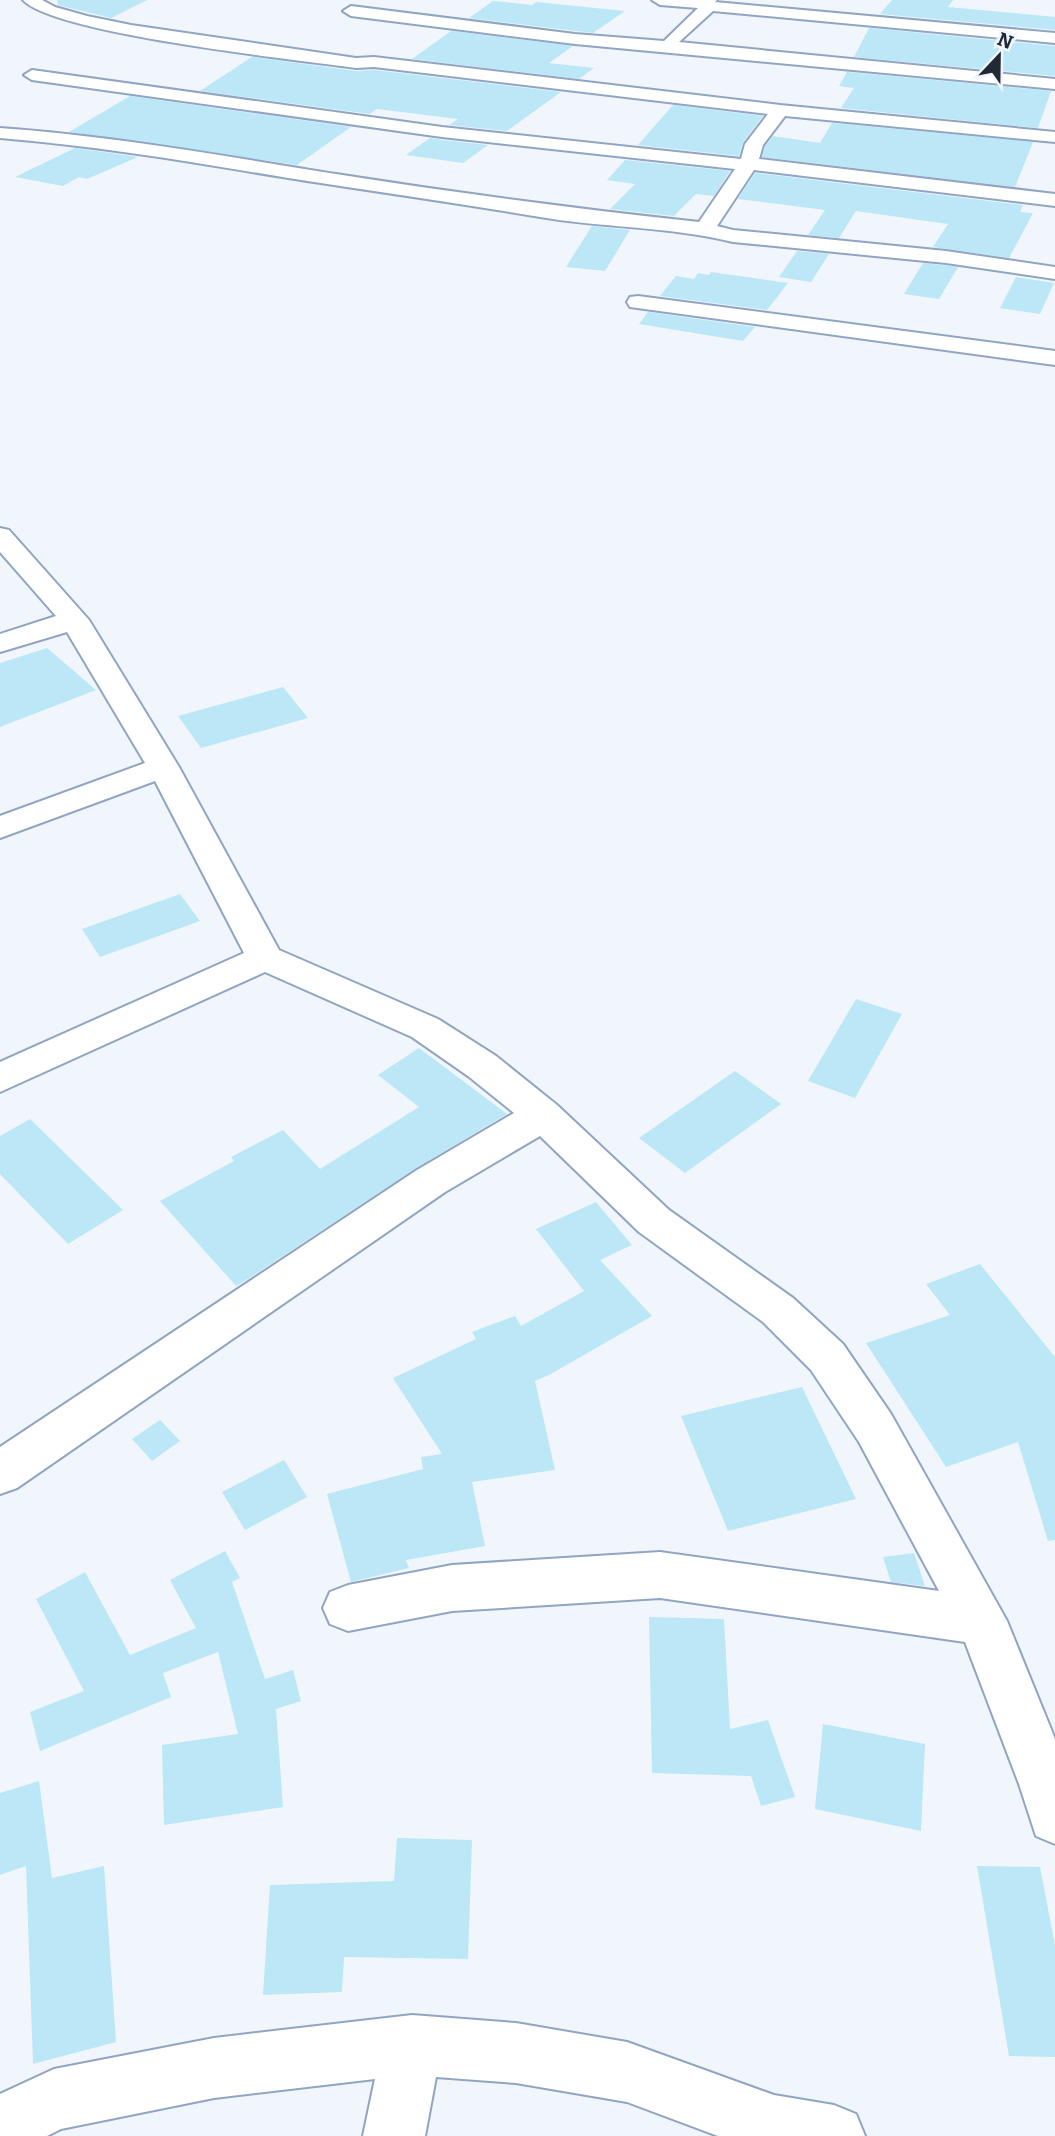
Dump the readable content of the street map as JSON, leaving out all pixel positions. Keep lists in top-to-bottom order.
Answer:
{
  "north": "top"
}
